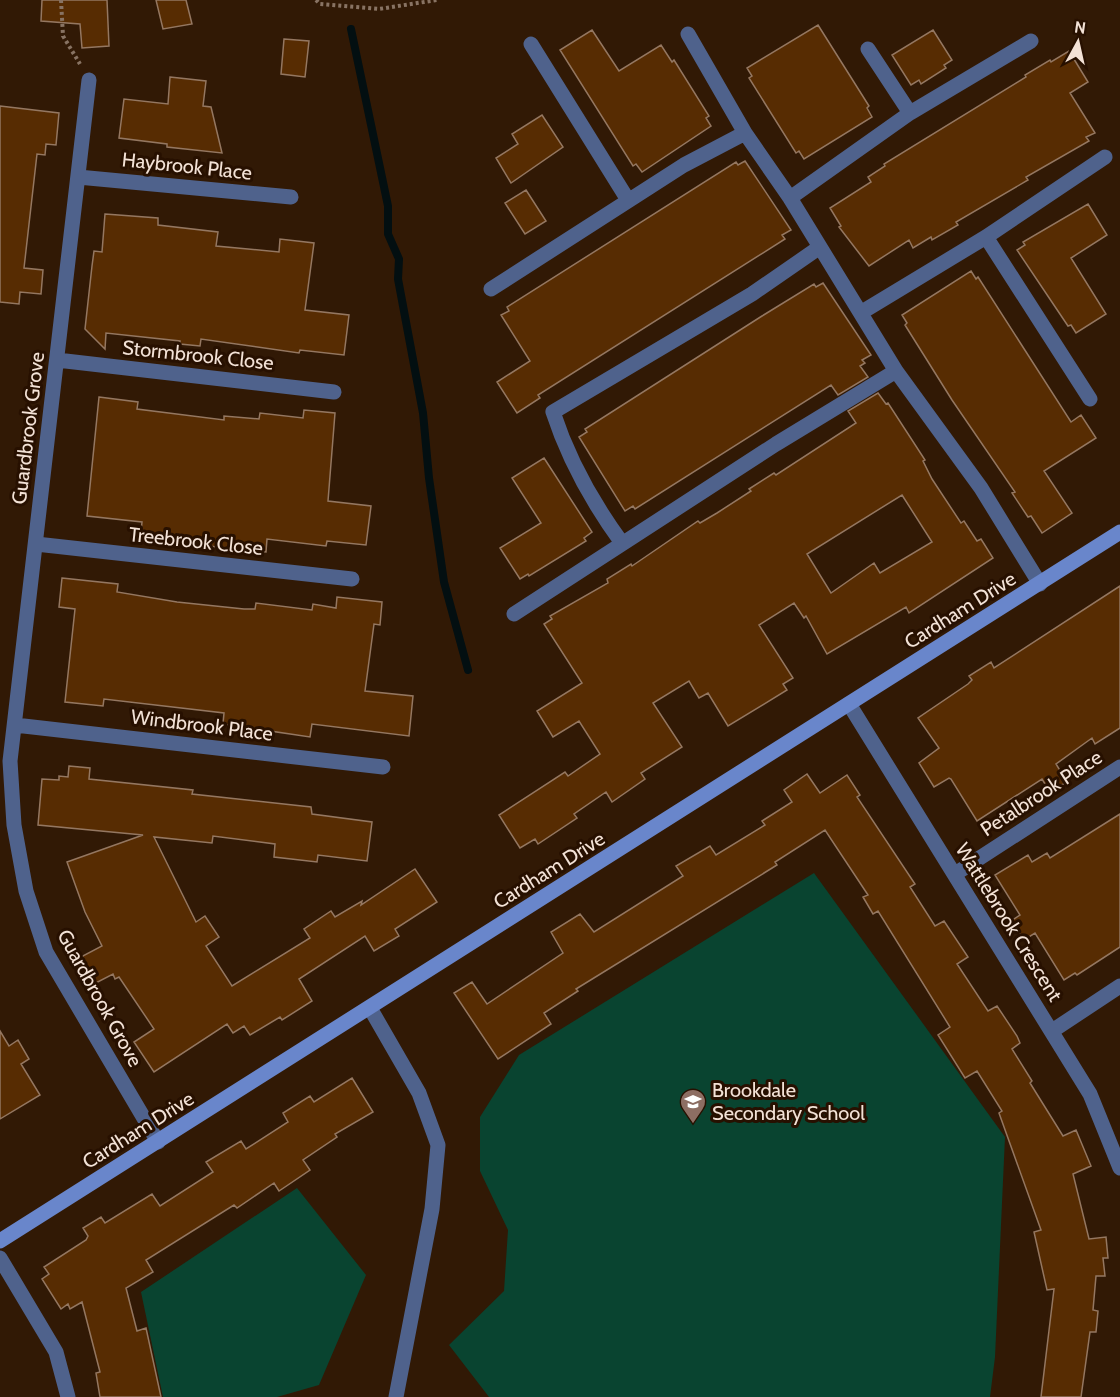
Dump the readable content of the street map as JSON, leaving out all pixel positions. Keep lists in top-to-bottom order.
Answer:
{
  "streets": {
    "street": [
      "Haybrook Place",
      "Stormbrook Close",
      "Guardbrook Grove",
      "Treebrook Close",
      "Cardham Drive",
      "Windbrook Place",
      "Petalbrook Place",
      "Wattlebrook Crescent"
    ]
  },
  "crossings": [
    ["Haybrook Place", "Guardbrook Grove"],
    ["Stormbrook Close", "Guardbrook Grove"],
    ["Guardbrook Grove", "Treebrook Close"],
    ["Guardbrook Grove", "Cardham Drive"],
    ["Guardbrook Grove", "Windbrook Place"],
    ["Cardham Drive", "Wattlebrook Crescent"],
    ["Petalbrook Place", "Wattlebrook Crescent"]
  ],
  "places": {
    "school or university": ["Brookdale Secondary School"]
  },
  "north": "top"
}
